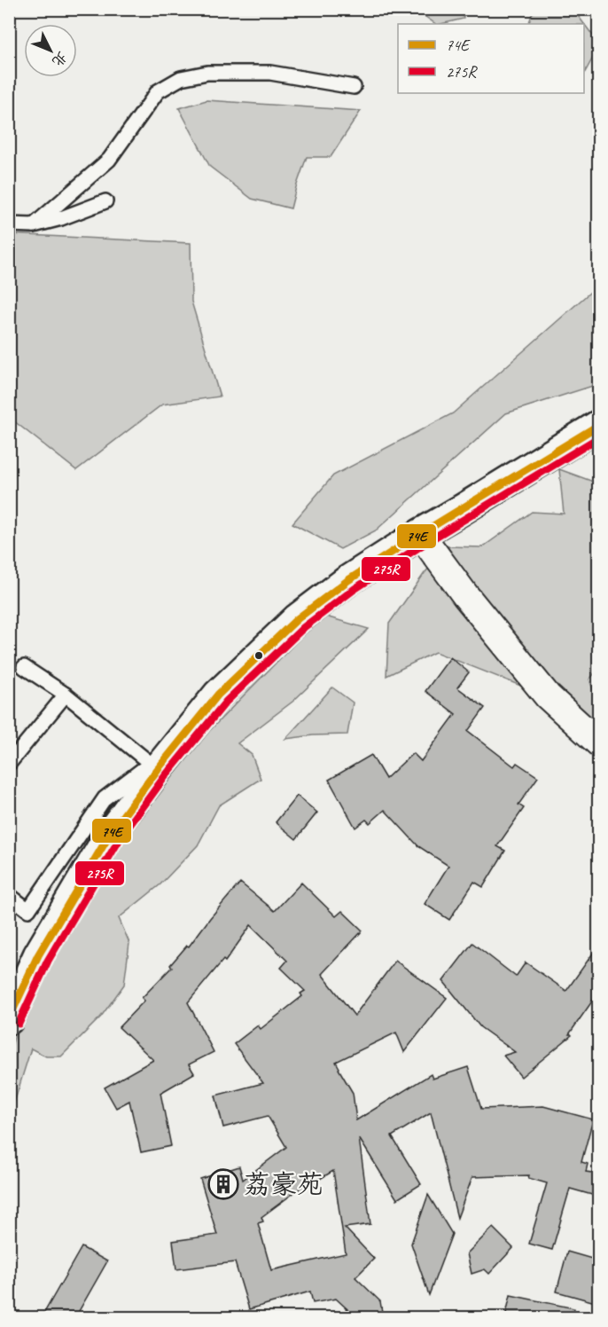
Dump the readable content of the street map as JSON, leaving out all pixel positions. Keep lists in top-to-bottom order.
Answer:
{
  "places": {
    "building": ["荔豪苑"]
  },
  "lines": ["transit line 74E", "transit line 275R"],
  "legend": ["74E", "275R"],
  "north": "bottom right"
}
